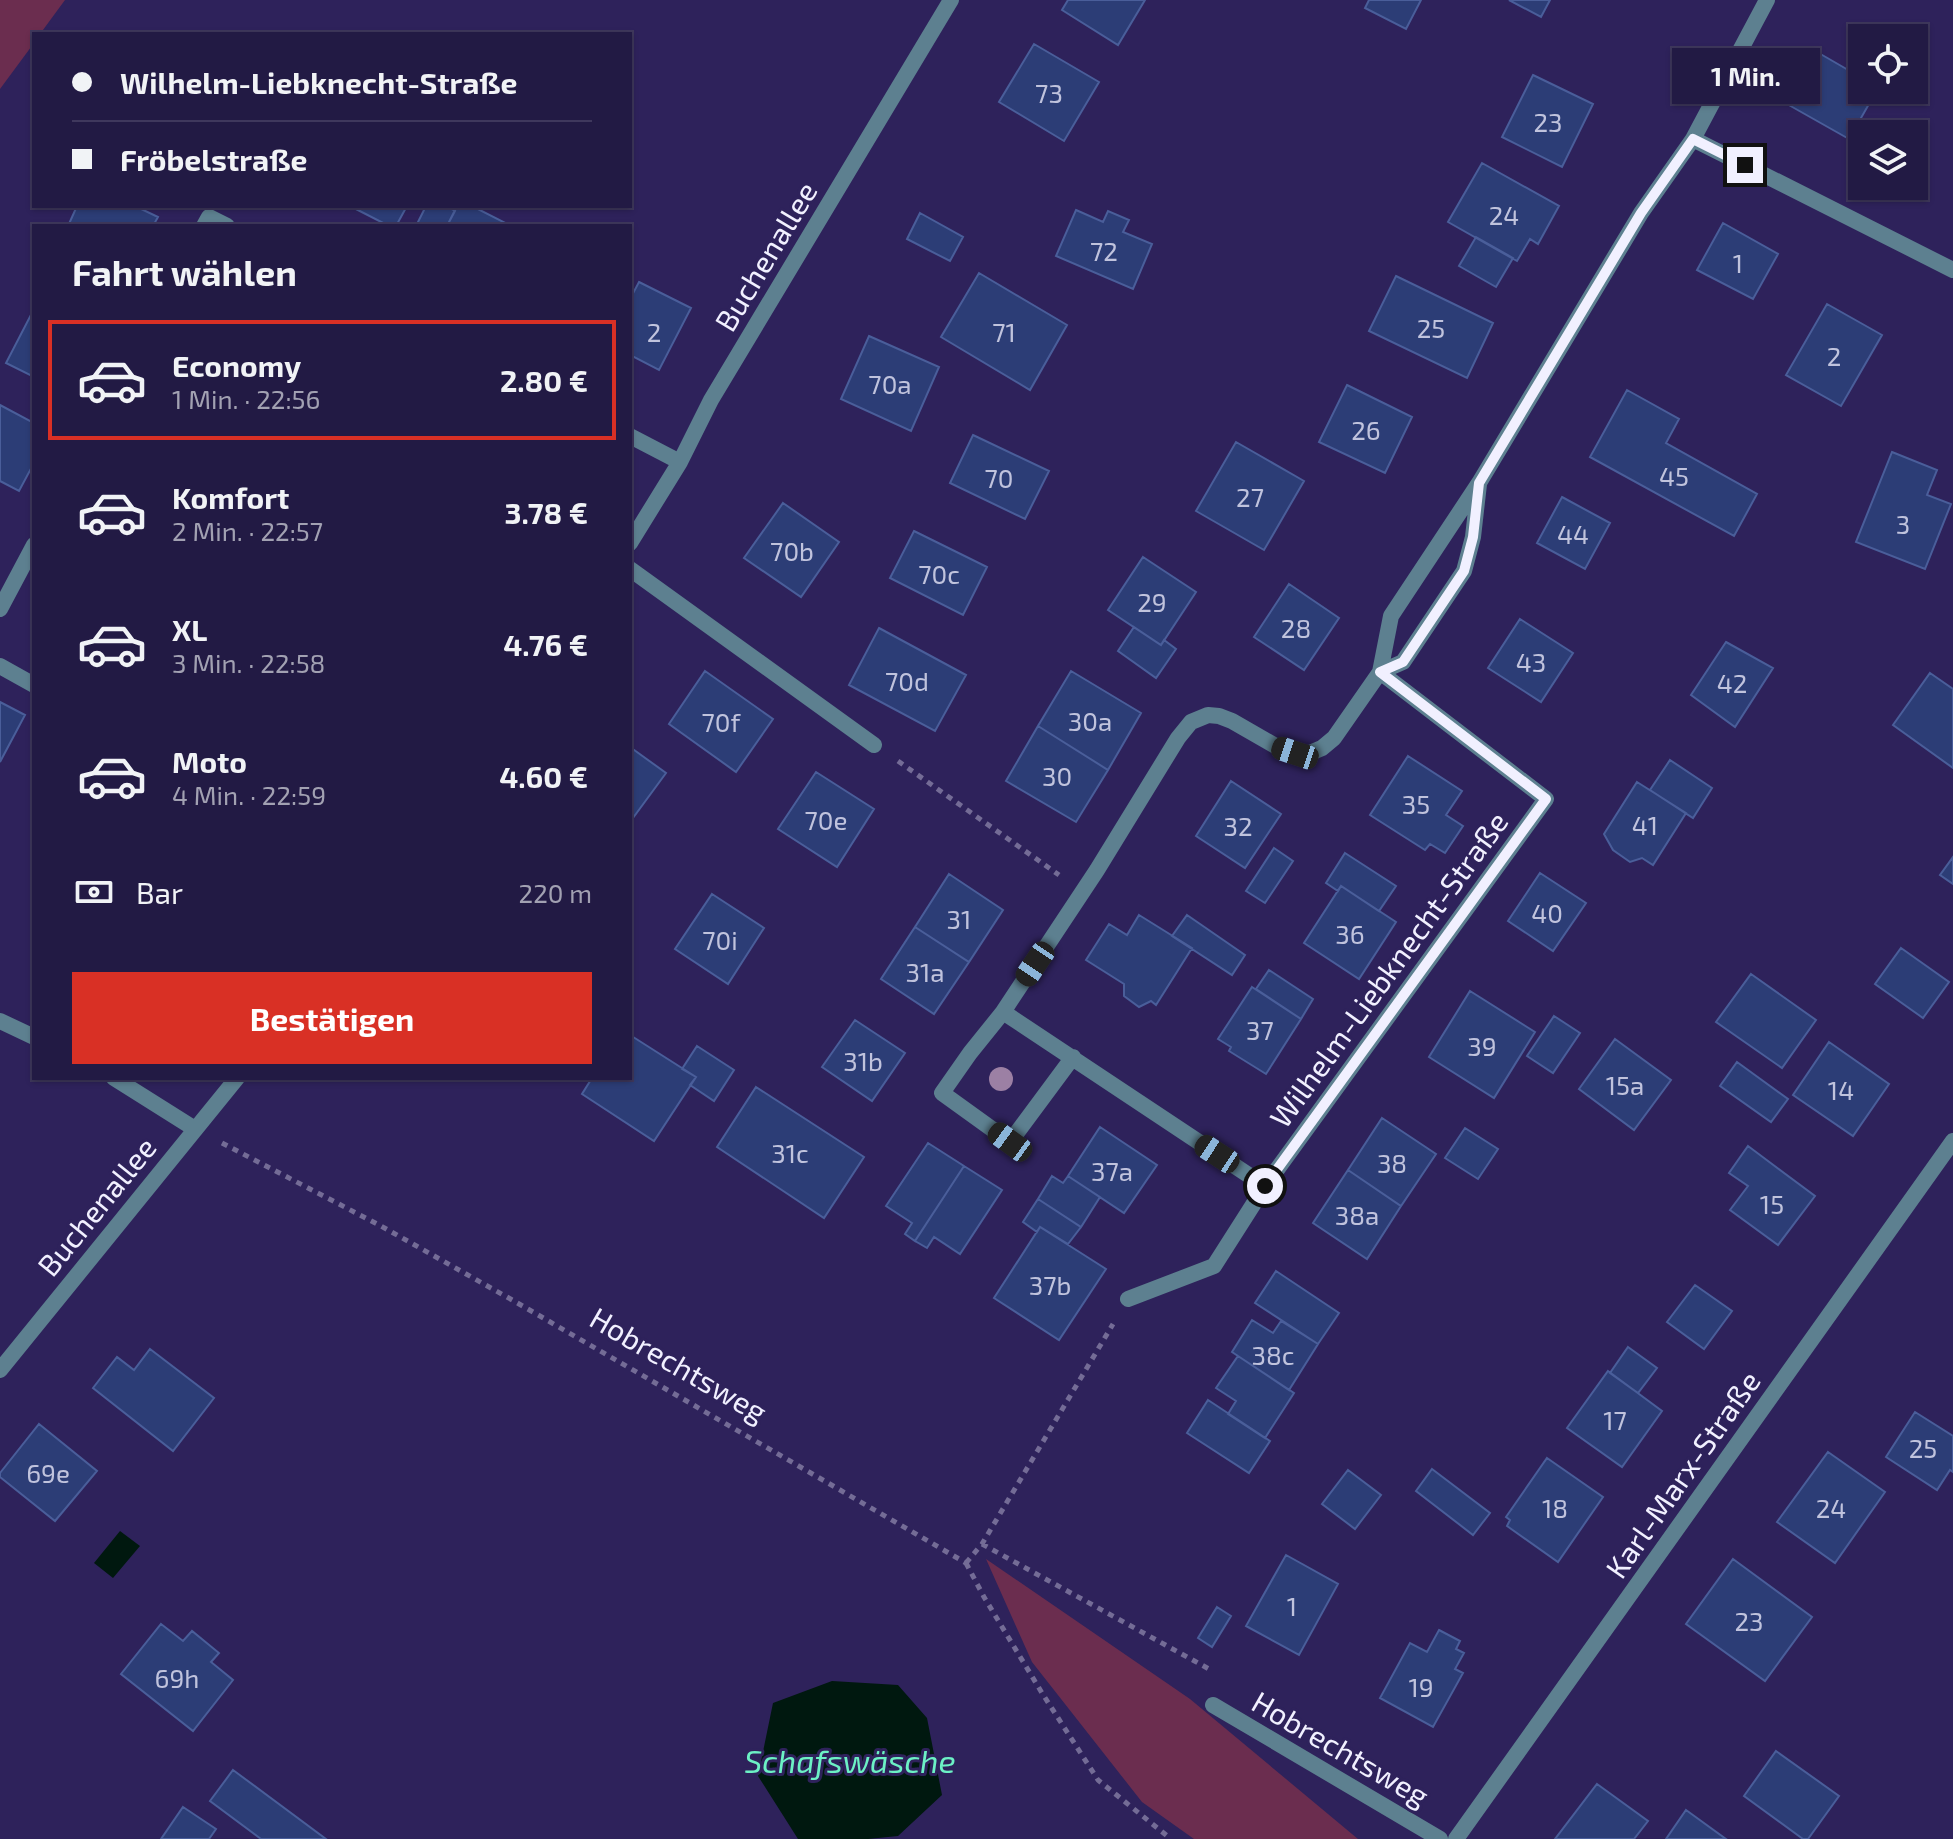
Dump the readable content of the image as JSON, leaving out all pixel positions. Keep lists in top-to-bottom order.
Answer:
{
  "streets": {
    "street": [
      "Buchenallee",
      "Wilhelm-Liebknecht-Straße",
      "Hobrechtsweg",
      "Karl-Marx-Straße"
    ]
  },
  "crossings": [
    ["Buchenallee", "Hobrechtsweg"]
  ],
  "water": ["Schafswäsche"],
  "house_numbers": [
    "73",
    "23",
    "24",
    "72",
    "1",
    "25",
    "2",
    "71",
    "2",
    "70a",
    "26",
    "45",
    "70",
    "27",
    "3",
    "44",
    "70b",
    "70c",
    "29",
    "28",
    "43",
    "70d",
    "42",
    "30a",
    "70f",
    "30",
    "35",
    "70e",
    "41",
    "32",
    "40",
    "31",
    "36",
    "70i",
    "31a",
    "37",
    "39",
    "31b",
    "15a",
    "14",
    "31c",
    "38",
    "37a",
    "15",
    "38a",
    "37b",
    "38c",
    "17",
    "25",
    "69e",
    "18",
    "24",
    "1",
    "23",
    "69h",
    "19"
  ],
  "page": {
    "banner": ["Wilhelm-Liebknecht-Straße", "Fröbelstraße"],
    "bubble": "1 Min.",
    "heading": "Fahrt wählen",
    "list": [
      {
        "name": "Economy",
        "note": "1 Min. · 22:56",
        "value": "2.80 €"
      },
      {
        "name": "Komfort",
        "note": "2 Min. · 22:57",
        "value": "3.78 €"
      },
      {
        "name": "XL",
        "note": "3 Min. · 22:58",
        "value": "4.76 €"
      },
      {
        "name": "Moto",
        "note": "4 Min. · 22:59",
        "value": "4.60 €"
      }
    ],
    "pay": ["Bar", "220 m"],
    "buttons": "Bestätigen"
  }
}
